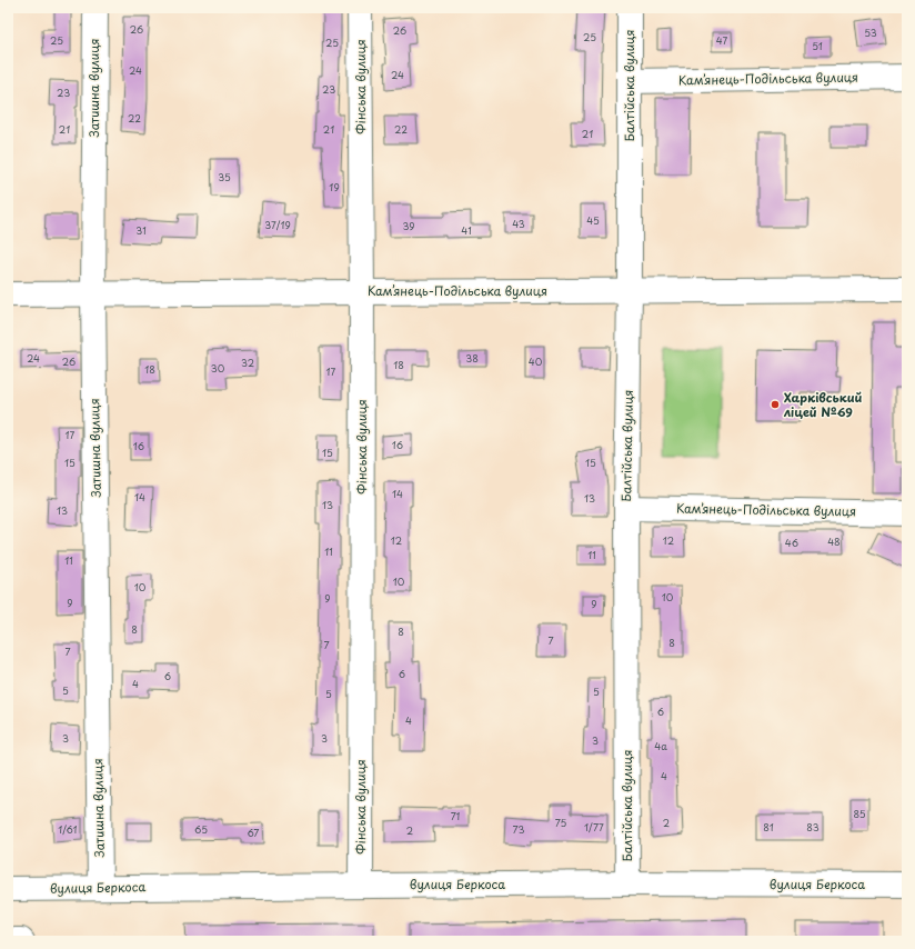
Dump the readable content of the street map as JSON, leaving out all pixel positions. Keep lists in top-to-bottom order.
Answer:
{
  "streets": {
    "street": [
      "Кам’янець-Подільська вулиця",
      "Балтійська вулиця",
      "Фінська вулиця",
      "Затишна вулиця",
      "вулиця Беркоса"
    ]
  },
  "crossings": [
    ["Кам’янець-Подільська вулиця", "Балтійська вулиця"],
    ["Кам’янець-Подільська вулиця", "Фінська вулиця"],
    ["Кам’янець-Подільська вулиця", "Затишна вулиця"],
    ["Балтійська вулиця", "вулиця Беркоса"],
    ["Фінська вулиця", "вулиця Беркоса"],
    ["Затишна вулиця", "вулиця Беркоса"]
  ],
  "places": ["Харківський ліцей №69"],
  "house_numbers": [
    "26",
    "26",
    "53",
    "25",
    "25",
    "47",
    "25",
    "51",
    "24",
    "24",
    "23",
    "23",
    "22",
    "21",
    "21",
    "22",
    "21",
    "35",
    "19",
    "45",
    "43",
    "37/19",
    "39",
    "31",
    "41",
    "24",
    "38",
    "26",
    "40",
    "32",
    "18",
    "30",
    "18",
    "17",
    "17",
    "16",
    "16",
    "15",
    "15",
    "15",
    "14",
    "14",
    "13",
    "13",
    "13",
    "12",
    "12",
    "48",
    "46",
    "11",
    "11",
    "11",
    "10",
    "10",
    "10",
    "9",
    "9",
    "9",
    "8",
    "8",
    "7",
    "8",
    "7",
    "7",
    "6",
    "6",
    "4",
    "5",
    "5",
    "5",
    "6",
    "4",
    "3",
    "3",
    "3",
    "4а",
    "4",
    "85",
    "71",
    "75",
    "2",
    "1/77",
    "81",
    "83",
    "1/61",
    "65",
    "73",
    "2",
    "67"
  ]
}
